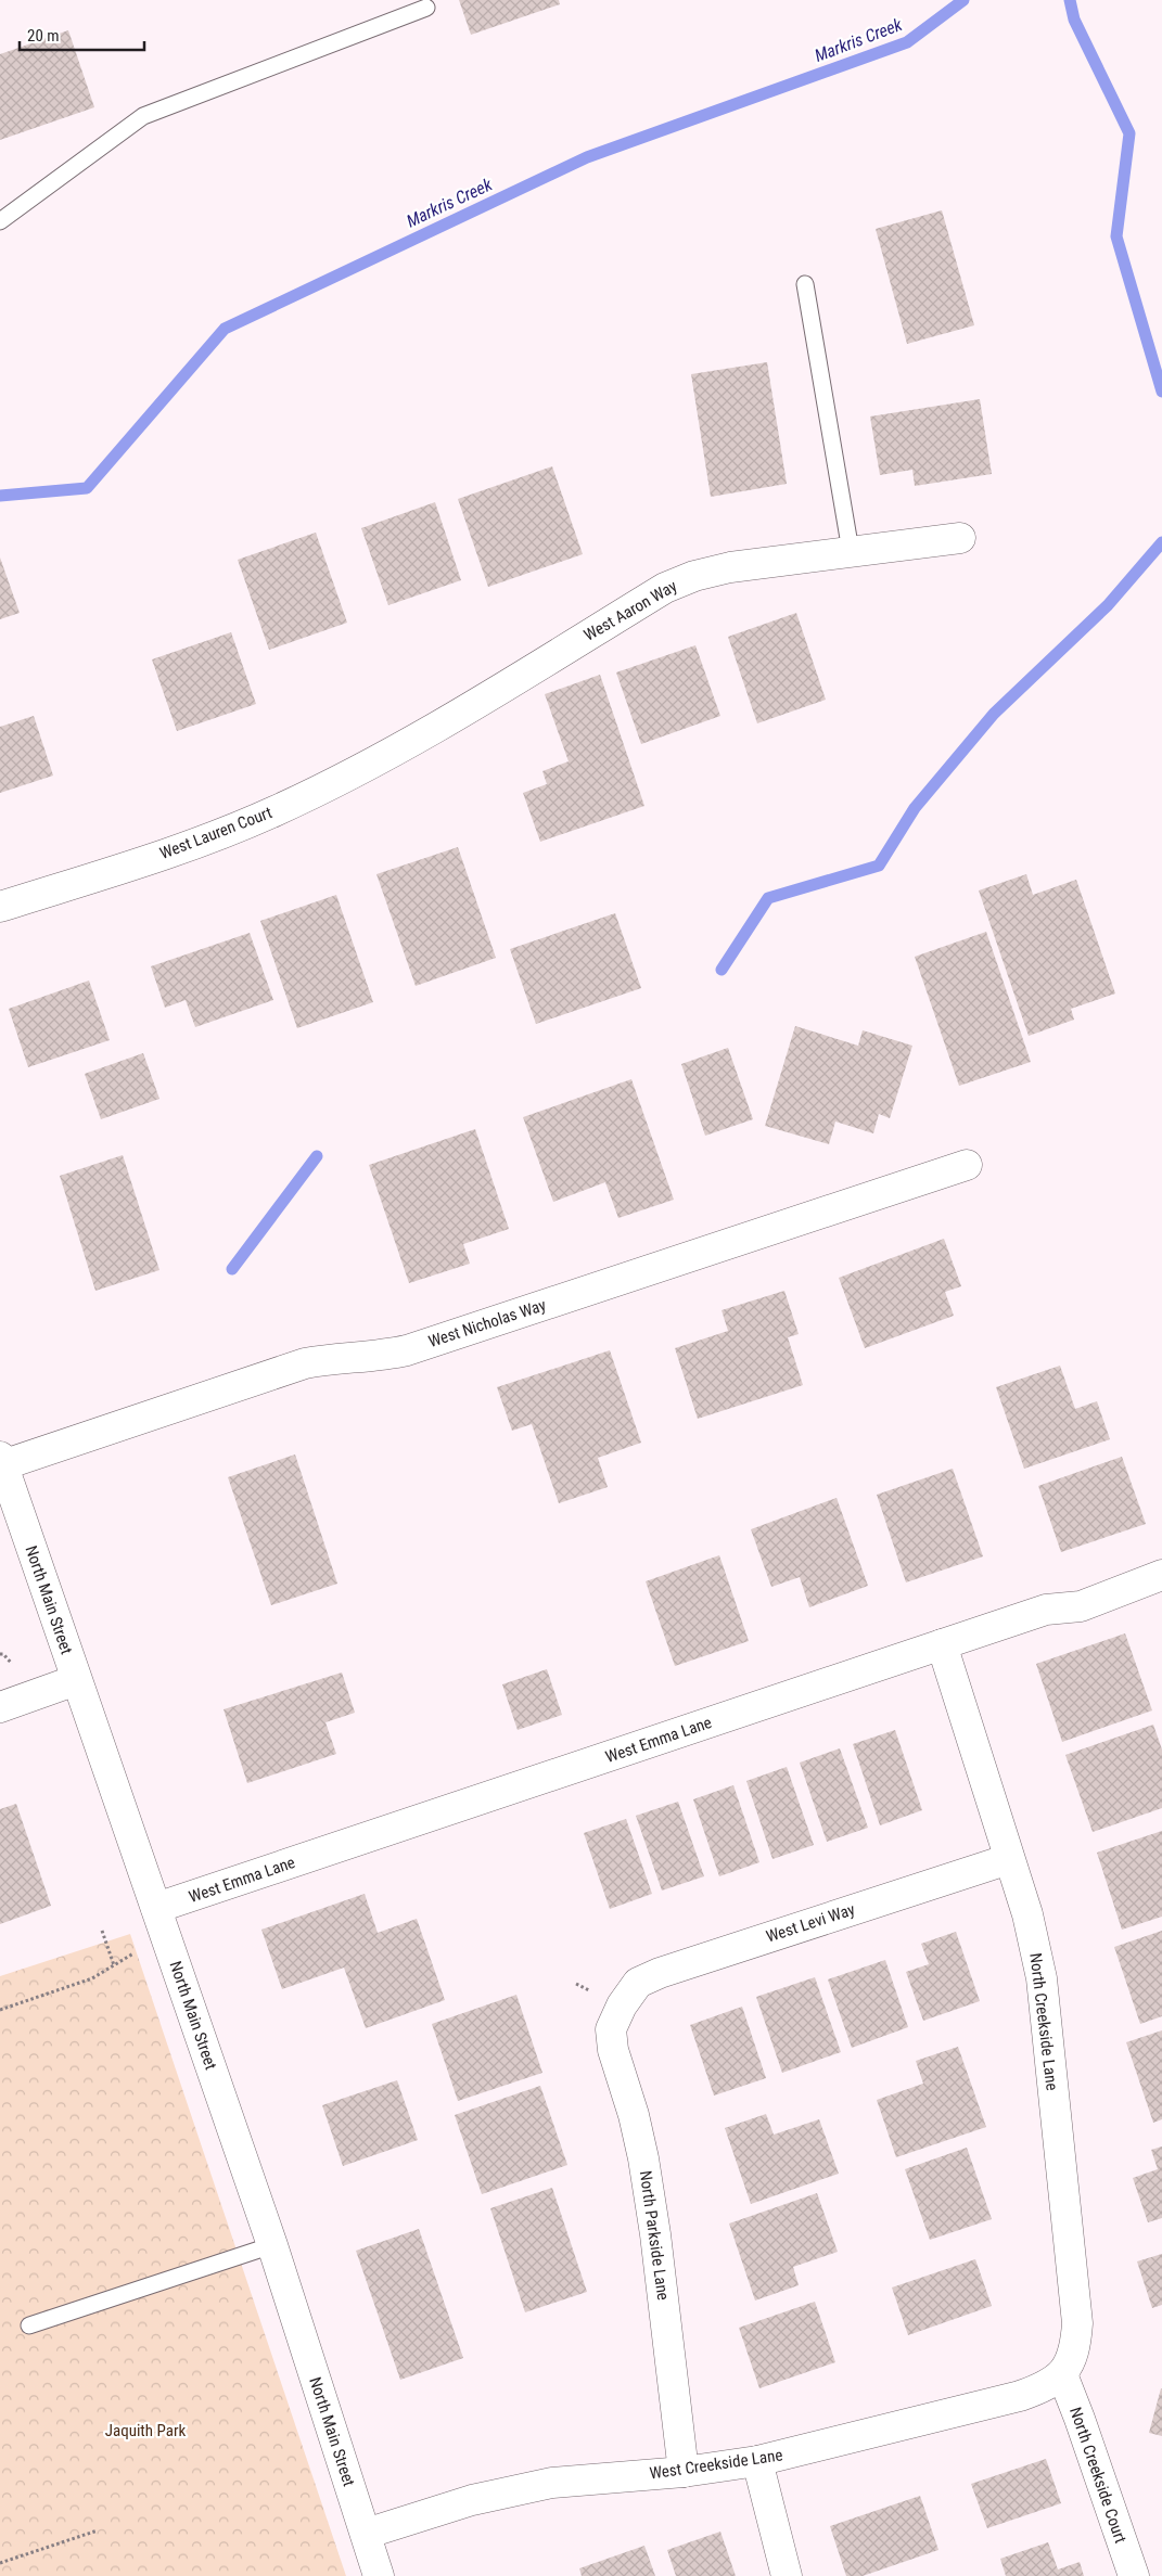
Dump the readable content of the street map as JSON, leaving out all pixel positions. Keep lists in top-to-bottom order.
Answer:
{
  "streets": {
    "street": [
      "West Aaron Way",
      "West Lauren Court",
      "West Nicholas Way",
      "North Main Street",
      "West Emma Lane",
      "West Levi Way",
      "North Creekside Lane",
      "North Parkside Lane",
      "West Creekside Lane",
      "North Creekside Court"
    ]
  },
  "crossings": [
    ["West Aaron Way", "West Lauren Court"],
    ["West Nicholas Way", "North Main Street"],
    ["North Main Street", "West Emma Lane"],
    ["North Main Street", "West Creekside Lane"],
    ["West Emma Lane", "North Creekside Lane"],
    ["West Levi Way", "North Creekside Lane"],
    ["West Levi Way", "North Parkside Lane"],
    ["North Creekside Lane", "West Creekside Lane"],
    ["North Creekside Lane", "North Creekside Court"],
    ["North Parkside Lane", "West Creekside Lane"],
    ["West Creekside Lane", "North Creekside Court"]
  ],
  "water": ["Markris Creek"],
  "parks": ["Jaquith Park"],
  "scale_bar": "20 m"
}
